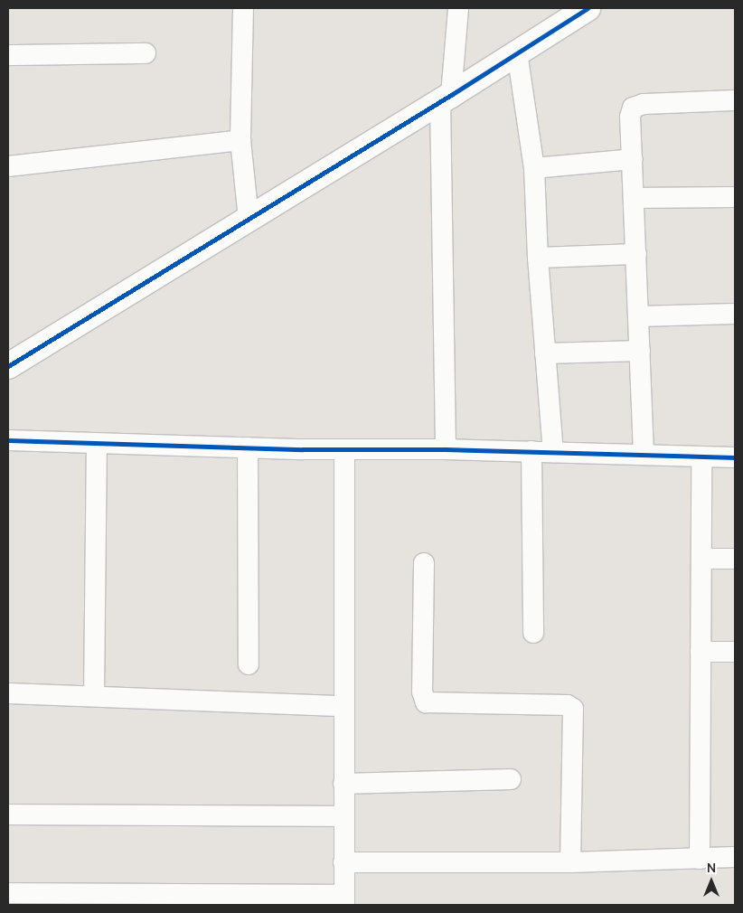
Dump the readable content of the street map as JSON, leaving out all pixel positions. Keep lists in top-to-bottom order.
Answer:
{
  "north": "top"
}
